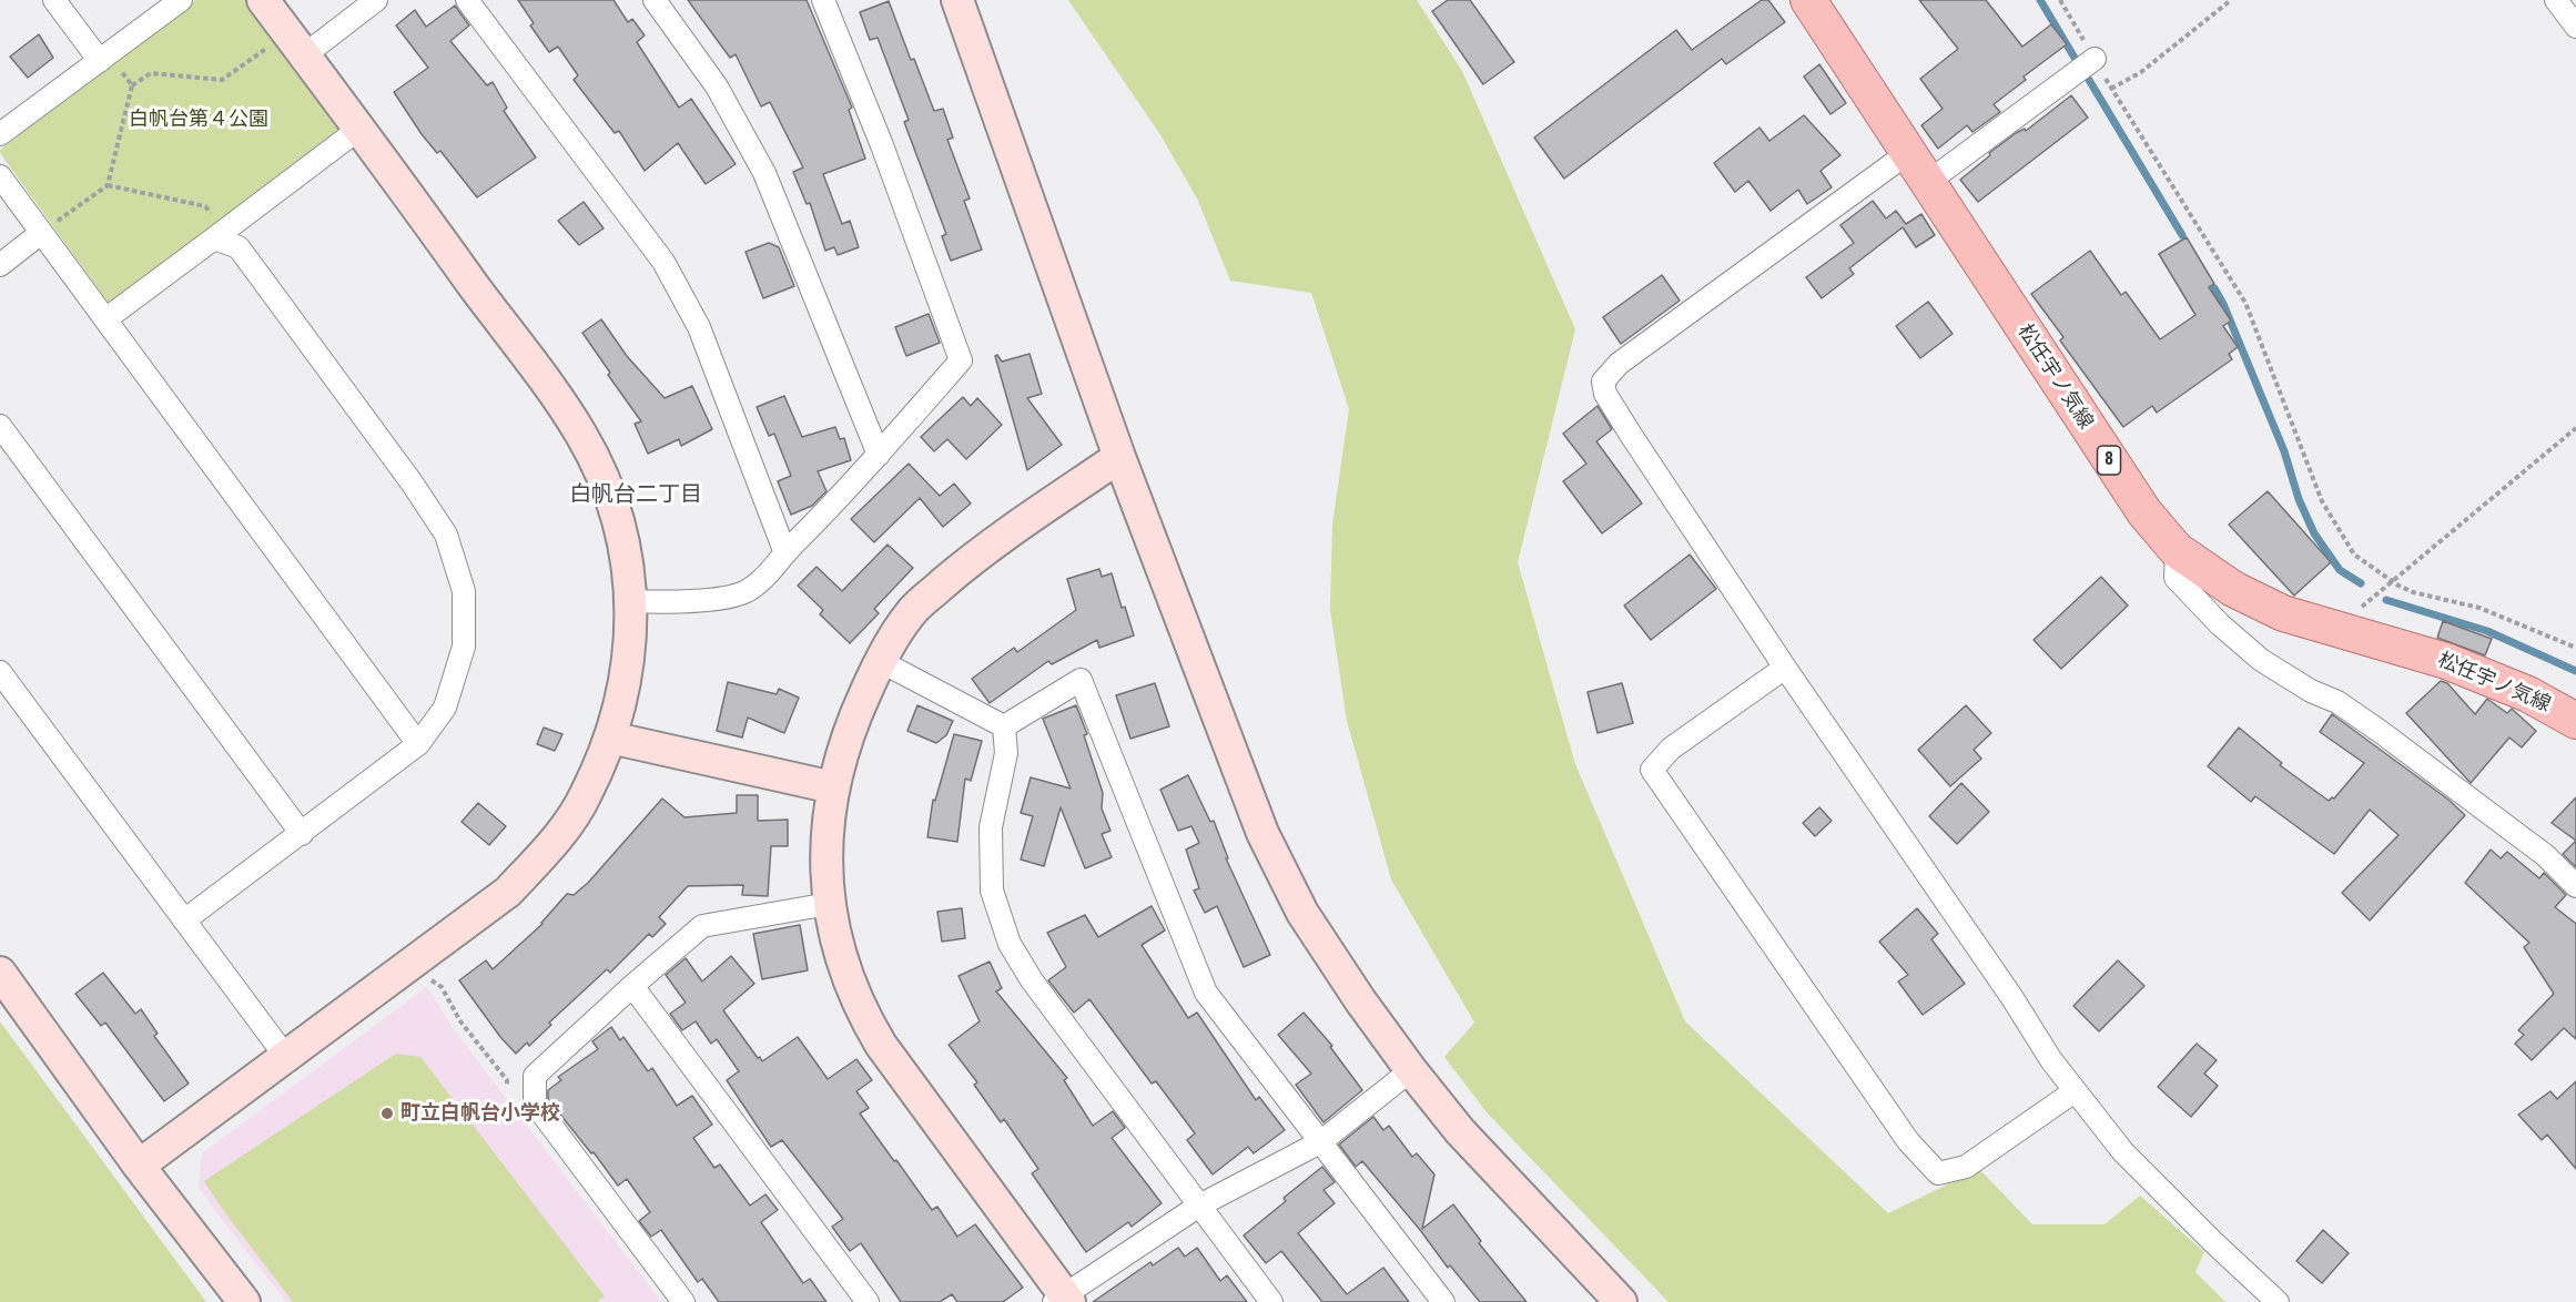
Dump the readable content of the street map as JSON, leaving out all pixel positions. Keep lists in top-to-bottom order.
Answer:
{
  "streets": {
    "main road": ["松任宇ノ気線", "8"]
  },
  "districts": ["白帆台二丁目"],
  "parks": ["白帆台第４公園"],
  "places": ["町立白帆台小学校"]
}
